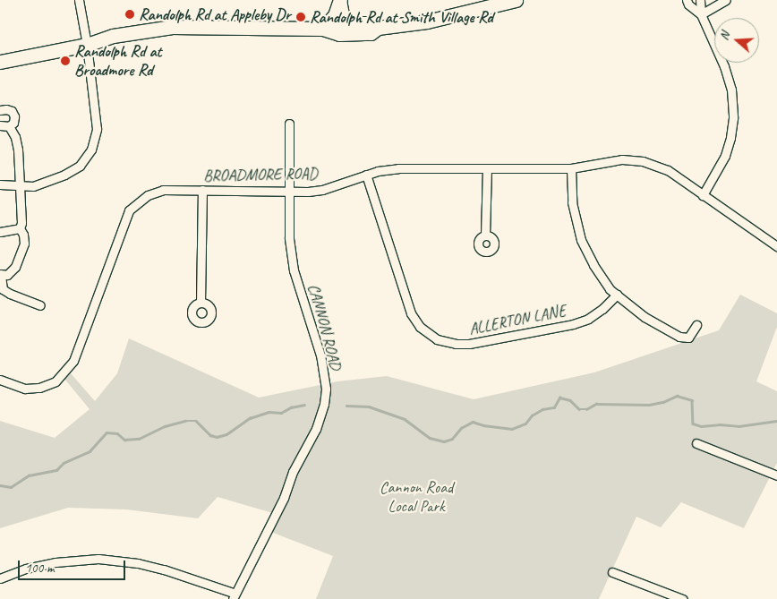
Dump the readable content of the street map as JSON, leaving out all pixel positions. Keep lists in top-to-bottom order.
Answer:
{
  "streets": {
    "street": ["BROADMORE ROAD", "ALLERTON LANE", "CANNON ROAD"]
  },
  "crossings": [
    ["BROADMORE ROAD", "ALLERTON LANE"],
    ["BROADMORE ROAD", "CANNON ROAD"]
  ],
  "parks": ["Cannon Road Local Park"],
  "places": ["Randolph Rd at Appleby Dr", "Randolph Rd at Smith Village Rd", "Randolph Rd at Broadmore Rd"],
  "scale_bar": "100 m",
  "north": "left"
}
